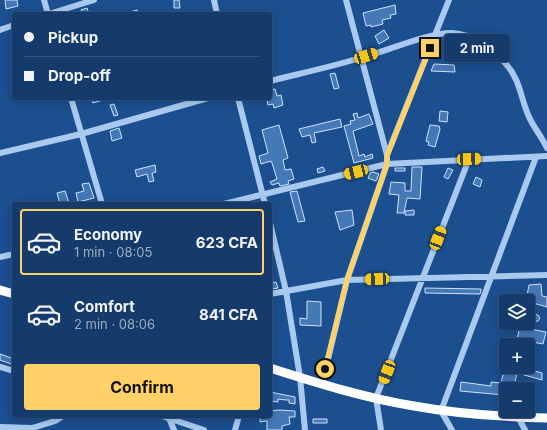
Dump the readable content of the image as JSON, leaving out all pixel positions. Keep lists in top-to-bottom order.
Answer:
{
  "page": {
    "banner": ["Pickup", "Drop-off"],
    "bubble": "2 min",
    "list": [
      {
        "name": "Economy",
        "note": "1 min · 08:05",
        "value": "623 CFA"
      },
      {
        "name": "Comfort",
        "note": "2 min · 08:06",
        "value": "841 CFA"
      }
    ],
    "map_buttons": ["+", "−"],
    "buttons": "Confirm"
  }
}
